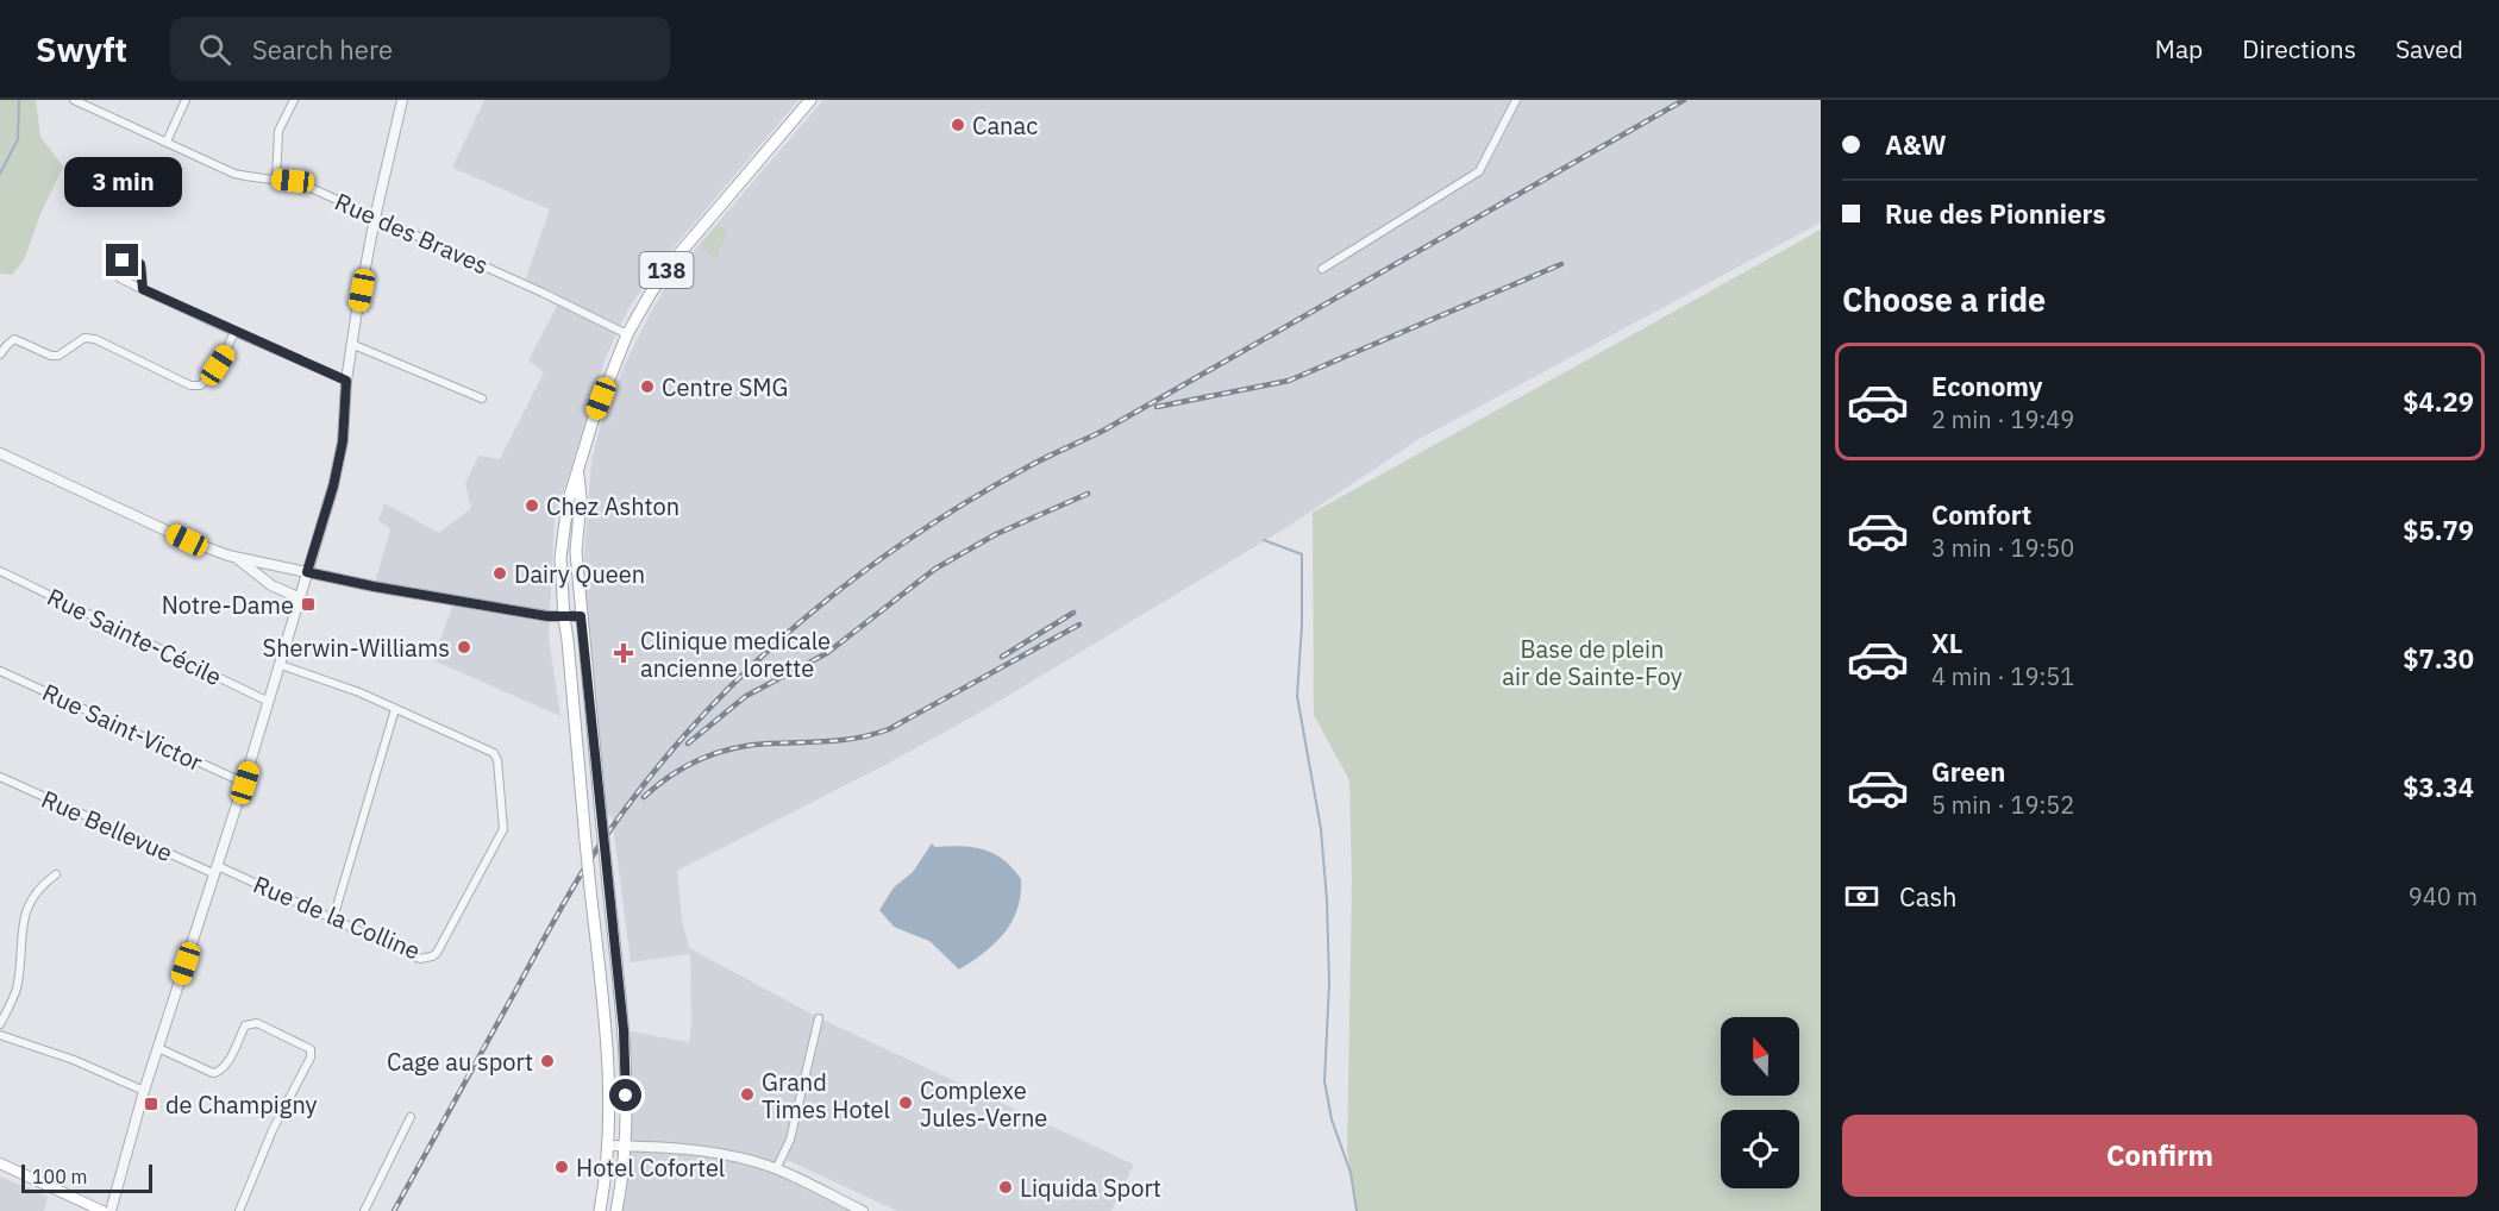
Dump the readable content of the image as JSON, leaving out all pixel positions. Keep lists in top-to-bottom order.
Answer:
{
  "streets": {
    "main road": ["138"],
    "street": [
      "Rue des Braves",
      "Rue Sainte-Cécile",
      "Rue Saint-Victor",
      "Rue Bellevue",
      "Rue de la Colline"
    ]
  },
  "crossings": [
    ["Rue des Braves", "138"],
    ["Rue Bellevue", "Rue de la Colline"]
  ],
  "parks": ["Base de plein air de Sainte-Foy"],
  "places": {
    "other": [
      "Canac",
      "Centre SMG",
      "Chez Ashton",
      "Dairy Queen",
      "Sherwin-Williams",
      "Cage au sport",
      "Grand Times Hotel",
      "Complexe Jules-Verne",
      "Hotel Cofortel",
      "Liquida Sport"
    ],
    "transit": ["Notre-Dame", "de Champigny"],
    "health": ["Clinique medicale ancienne lorette"]
  },
  "scale_bar": "100 m",
  "north": "top",
  "page": {
    "header": "Swyft",
    "search": "Search here",
    "nav": ["Map", "Directions", "Saved"],
    "banner": ["A&W", "Rue des Pionniers"],
    "bubble": "3 min",
    "heading": "Choose a ride",
    "list": [
      {
        "name": "Economy",
        "note": "2 min · 19:49",
        "value": "$4.29"
      },
      {
        "name": "Comfort",
        "note": "3 min · 19:50",
        "value": "$5.79"
      },
      {
        "name": "XL",
        "note": "4 min · 19:51",
        "value": "$7.30"
      },
      {
        "name": "Green",
        "note": "5 min · 19:52",
        "value": "$3.34"
      }
    ],
    "pay": ["Cash", "940 m"],
    "buttons": "Confirm",
    "scale": "100 m"
  }
}
